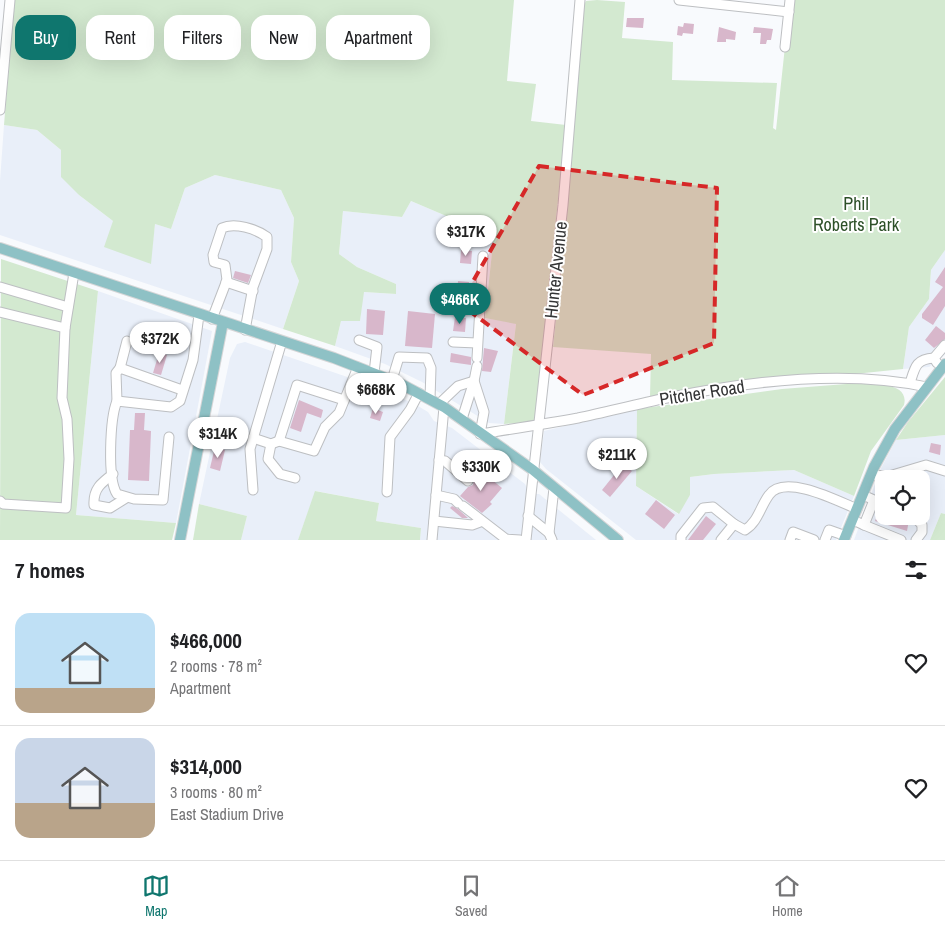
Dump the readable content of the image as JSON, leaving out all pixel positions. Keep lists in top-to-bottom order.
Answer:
{
  "streets": {
    "street": ["Hunter Avenue", "Pitcher Road"]
  },
  "crossings": [
    ["Hunter Avenue", "Pitcher Road"]
  ],
  "parks": ["Phil Roberts Park"],
  "page": {
    "chip": [
      "Buy",
      "Rent",
      "Filters",
      "New",
      "Apartment"
    ],
    "price": [
      "$317K",
      "$466K",
      "$372K",
      "$668K",
      "$314K",
      "$211K",
      "$330K"
    ],
    "heading": "7 homes",
    "list": [
      {
        "name": "$466,000",
        "note": "2 rooms · 78 m² · Apartment"
      },
      {
        "name": "$314,000",
        "note": "3 rooms · 80 m² · East Stadium Drive"
      }
    ],
    "tabs": ["Map", "Saved", "Home"]
  }
}
